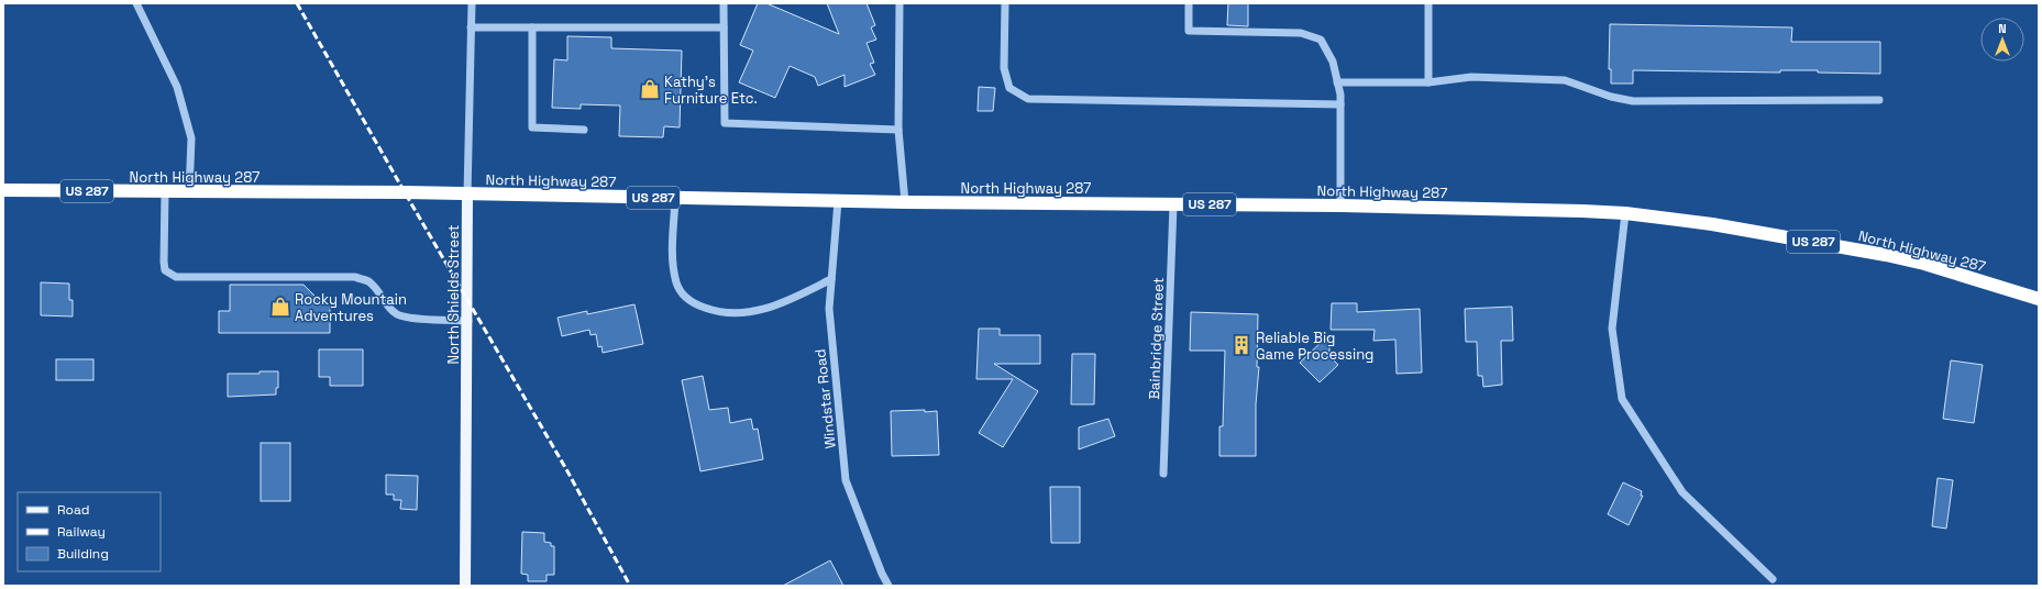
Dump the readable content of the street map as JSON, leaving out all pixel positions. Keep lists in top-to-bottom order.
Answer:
{
  "streets": {
    "highway": ["North Highway 287", "US 287"],
    "main road": ["North Shields Street"],
    "street": ["Bainbridge Street", "Windstar Road"]
  },
  "crossings": [
    ["North Highway 287", "North Shields Street"],
    ["North Highway 287", "Bainbridge Street"],
    ["North Highway 287", "Windstar Road"]
  ],
  "places": {
    "shop": ["Kathy's Furniture Etc.", "Rocky Mountain Adventures"],
    "building": ["Reliable Big Game Processing"]
  },
  "legend": ["Road", "Railway", "Building"],
  "north": "top"
}
